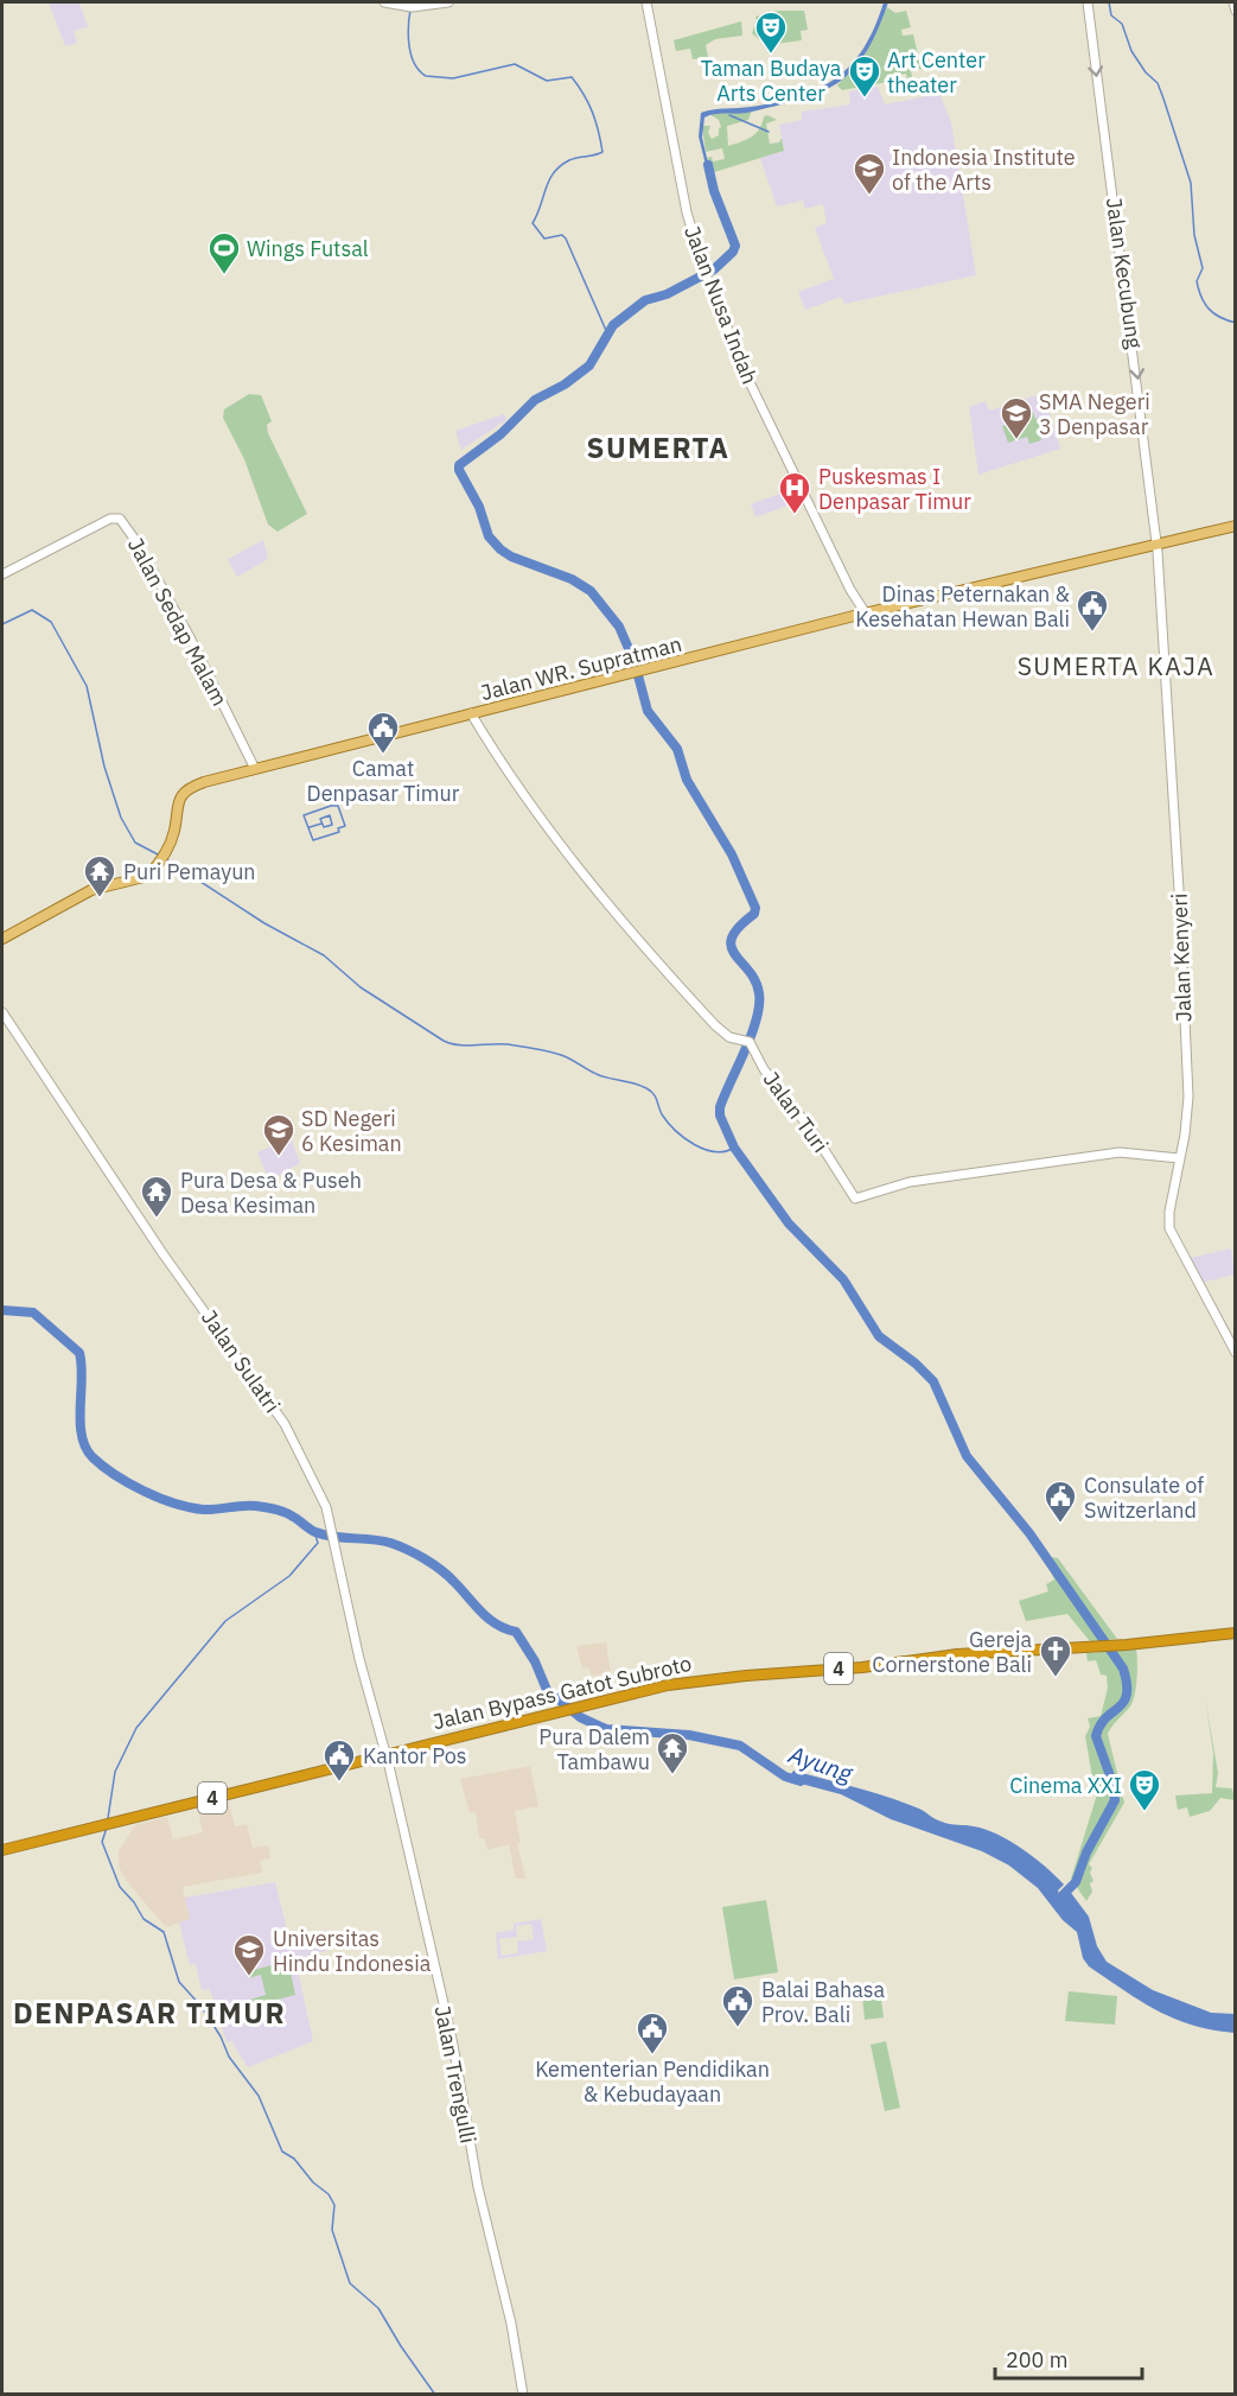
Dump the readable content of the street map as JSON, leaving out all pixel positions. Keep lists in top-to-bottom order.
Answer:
{
  "streets": {
    "highway": ["4", "Jalan Bypass Gatot Subroto"],
    "main road": ["Jalan WR. Supratman"],
    "street": [
      "Jalan Kecubung",
      "Jalan Nusa Indah",
      "Jalan Sedap Malam",
      "Jalan Kenyeri",
      "Jalan Turi",
      "Jalan Sulatri",
      "Jalan Trengulli"
    ]
  },
  "crossings": [
    ["Jalan Kecubung", "Jalan WR. Supratman"],
    ["Jalan Kecubung", "Jalan Kenyeri"],
    ["Jalan Nusa Indah", "Jalan WR. Supratman"],
    ["Jalan Sedap Malam", "Jalan WR. Supratman"],
    ["Jalan WR. Supratman", "Jalan Kenyeri"],
    ["Jalan WR. Supratman", "Jalan Turi"],
    ["Jalan Kenyeri", "Jalan Turi"],
    ["Jalan Sulatri", "4"],
    ["Jalan Sulatri", "Jalan Bypass Gatot Subroto"],
    ["Jalan Sulatri", "Jalan Trengulli"],
    ["4", "Jalan Bypass Gatot Subroto"],
    ["4", "Jalan Trengulli"],
    ["Jalan Bypass Gatot Subroto", "Jalan Trengulli"]
  ],
  "one_way": ["Jalan Kecubung"],
  "districts": ["SUMERTA", "SUMERTA KAJA", "DENPASAR TIMUR"],
  "water": ["Ayung"],
  "places": {
    "theatre": ["Taman Budaya Arts Center", "Art Center theater", "Cinema XXI"],
    "school or university": [
      "Indonesia Institute of the Arts",
      "SMA Negeri 3 Denpasar",
      "SD Negeri 6 Kesiman",
      "Universitas Hindu Indonesia"
    ],
    "sports": ["Wings Futsal"],
    "hospital": ["Puskesmas I Denpasar Timur"],
    "public building": [
      "Dinas Peternakan & Kesehatan Hewan Bali",
      "Camat Denpasar Timur",
      "Consulate of Switzerland",
      "Kantor Pos",
      "Balai Bahasa Prov. Bali",
      "Kementerian Pendidikan & Kebudayaan"
    ],
    "temple": ["Puri Pemayun", "Pura Desa & Puseh Desa Kesiman", "Pura Dalem Tambawu"],
    "church": ["Gereja Cornerstone Bali"]
  },
  "scale_bar": "200 m"
}
